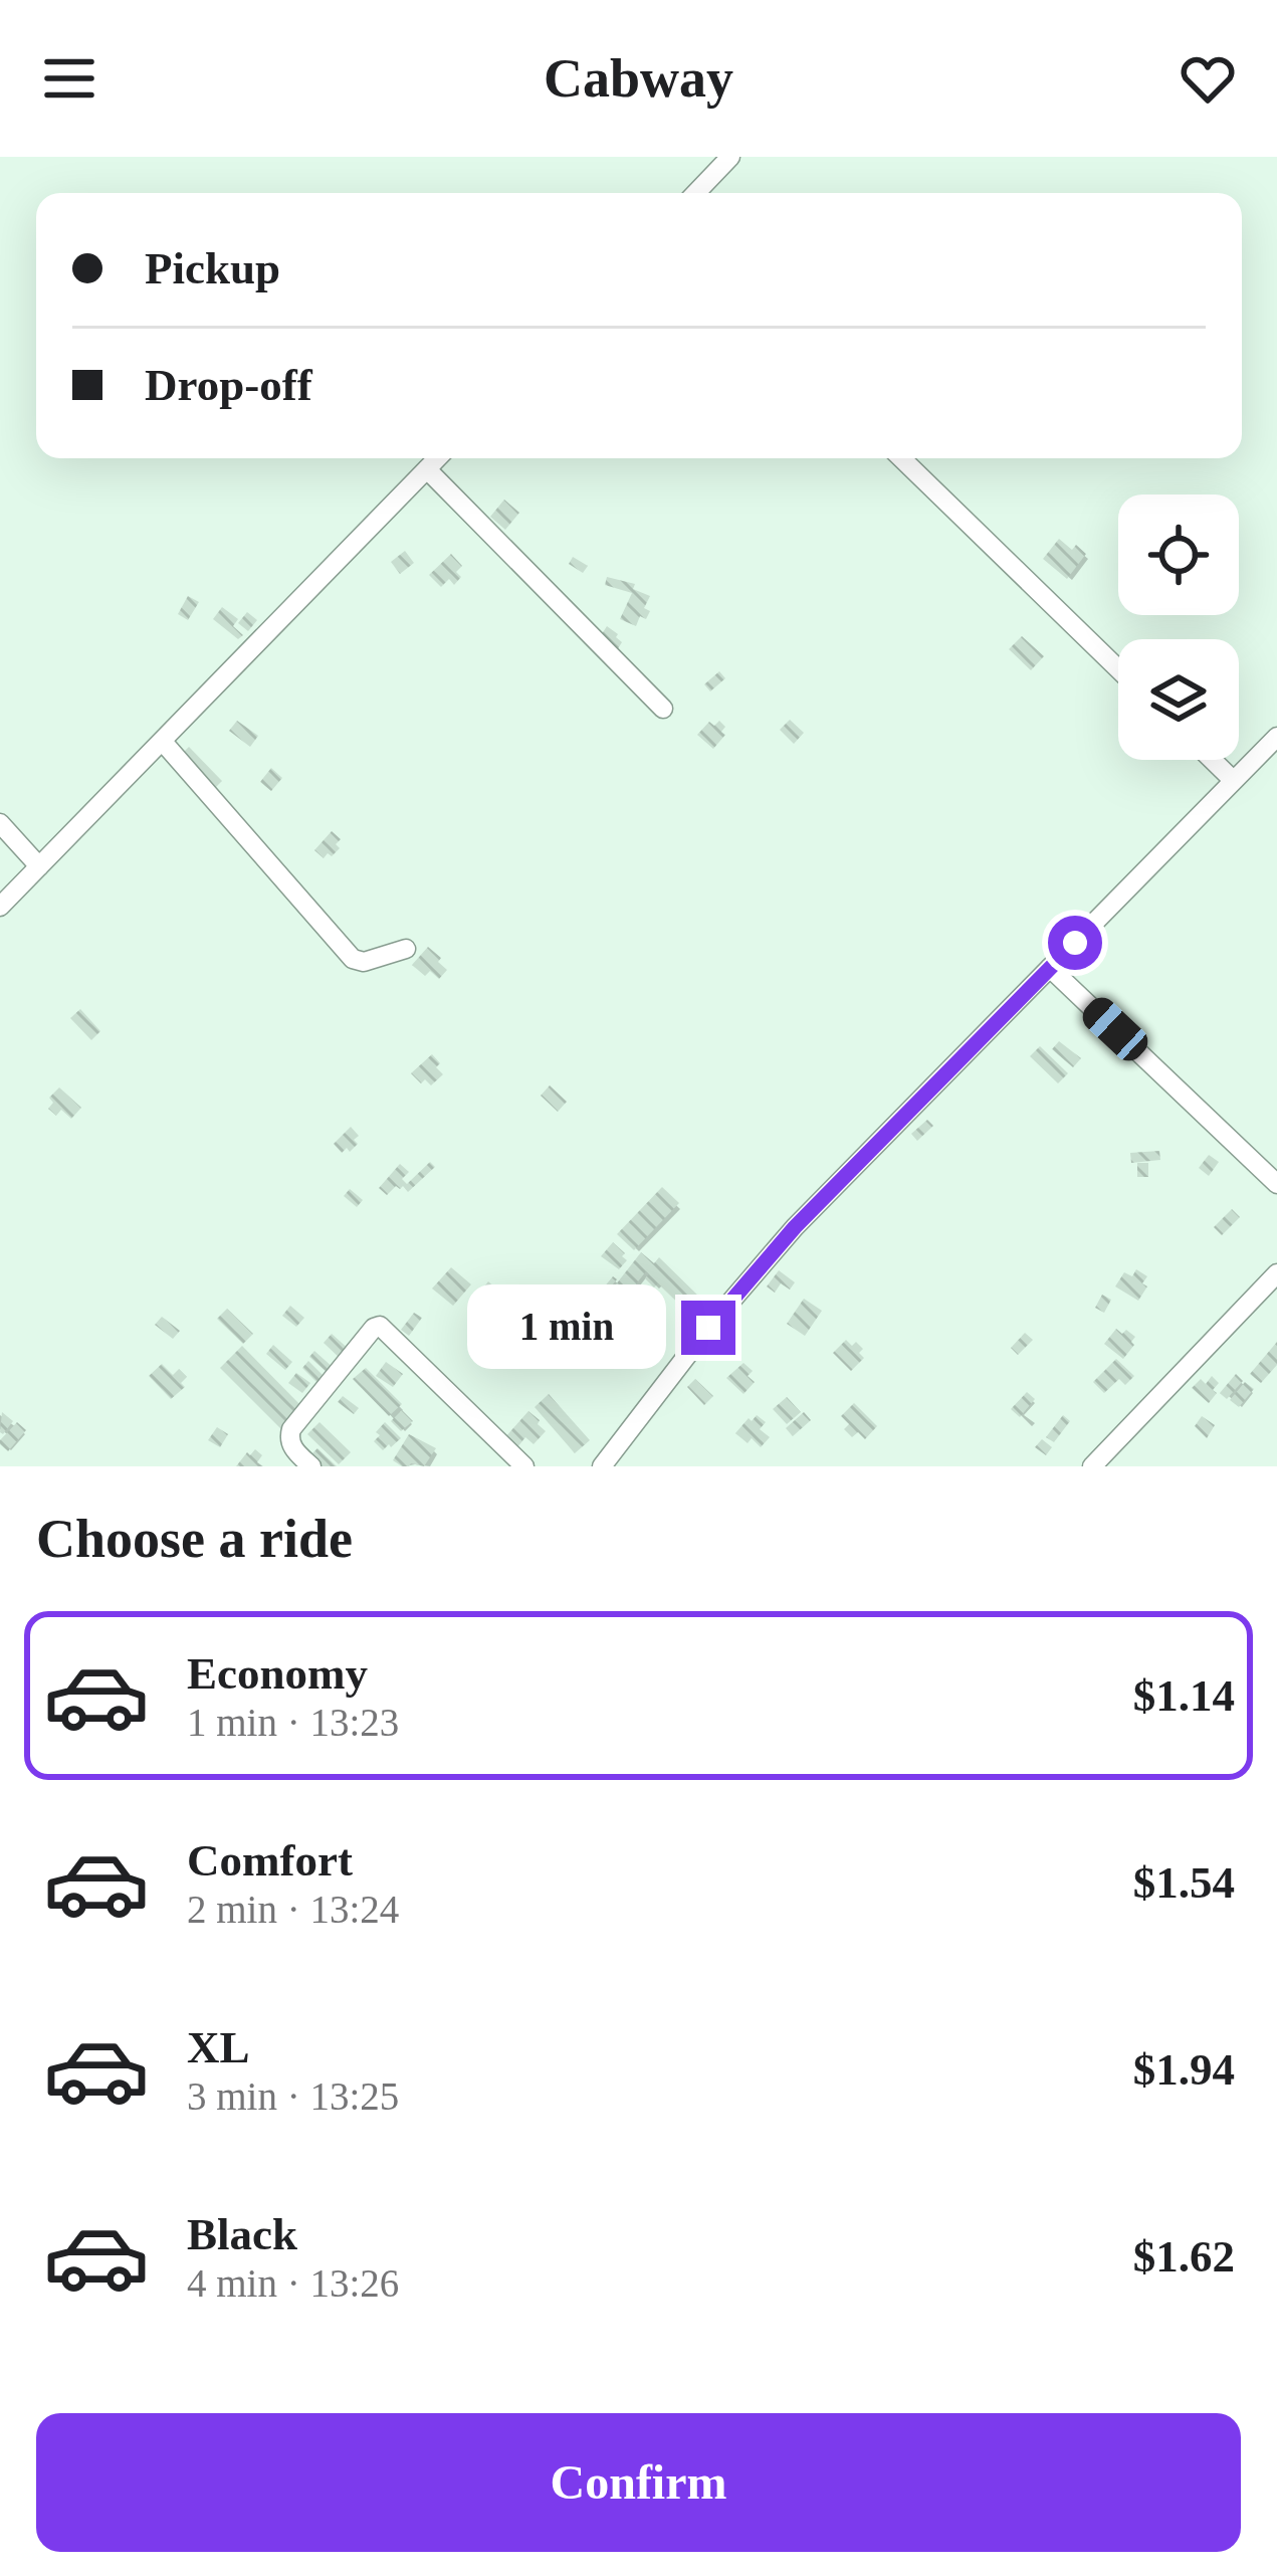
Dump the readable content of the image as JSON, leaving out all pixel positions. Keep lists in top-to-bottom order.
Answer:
{
  "page": {
    "header": "Cabway",
    "banner": ["Pickup", "Drop-off"],
    "bubble": "1 min",
    "heading": "Choose a ride",
    "list": [
      {
        "name": "Economy",
        "note": "1 min · 13:23",
        "value": "$1.14"
      },
      {
        "name": "Comfort",
        "note": "2 min · 13:24",
        "value": "$1.54"
      },
      {
        "name": "XL",
        "note": "3 min · 13:25",
        "value": "$1.94"
      },
      {
        "name": "Black",
        "note": "4 min · 13:26",
        "value": "$1.62"
      }
    ],
    "buttons": "Confirm"
  }
}
